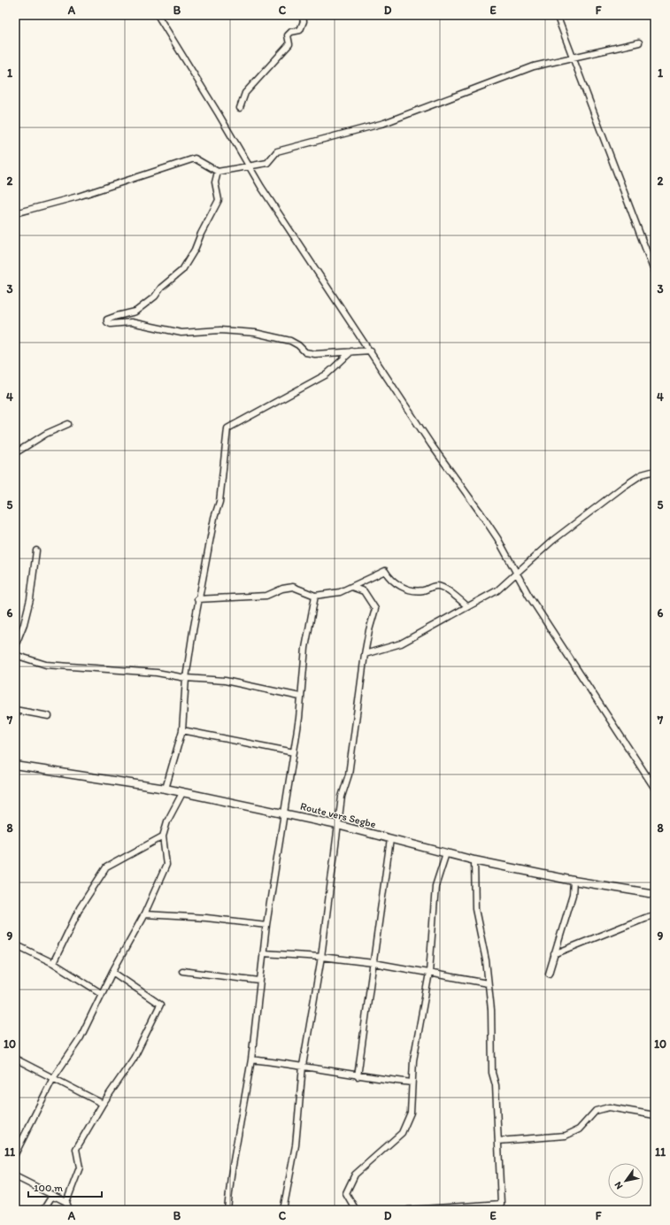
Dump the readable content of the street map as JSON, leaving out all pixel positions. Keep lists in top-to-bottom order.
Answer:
{
  "streets": {
    "main road": ["Route vers Segbe"]
  },
  "scale_bar": "100 m",
  "north": "bottom left",
  "grid": {
    "columns": [
      "A",
      "B",
      "C",
      "D",
      "E",
      "F"
    ],
    "rows": [
      "1",
      "2",
      "3",
      "4",
      "5",
      "6",
      "7",
      "8",
      "9",
      "10",
      "11"
    ]
  }
}
